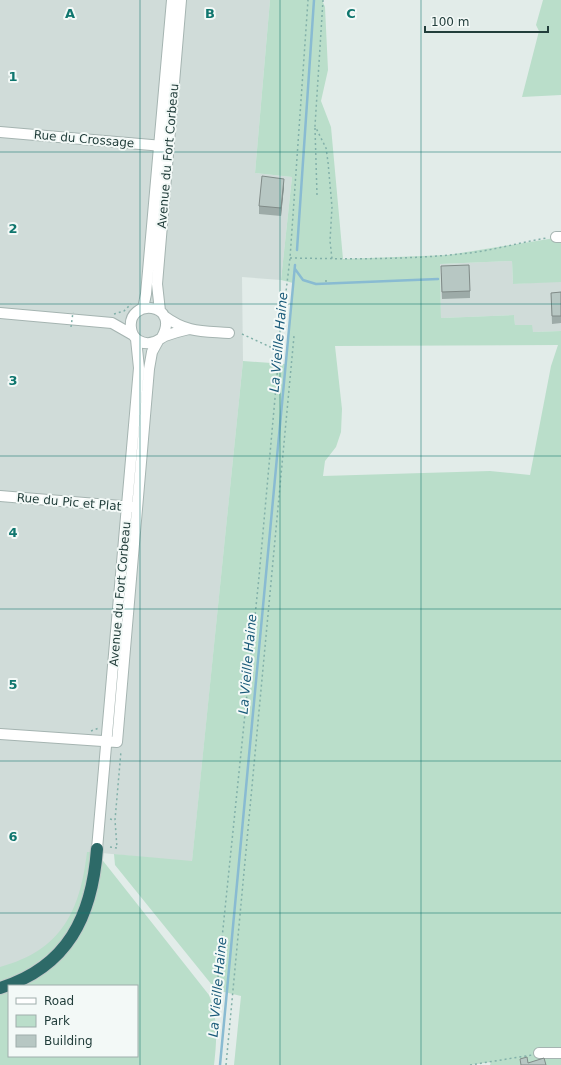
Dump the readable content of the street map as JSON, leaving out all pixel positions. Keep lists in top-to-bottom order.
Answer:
{
  "streets": {
    "street": ["Rue du Crossage", "Avenue du Fort Corbeau", "Rue du Pic et Plat"]
  },
  "crossings": [
    ["Rue du Crossage", "Avenue du Fort Corbeau"],
    ["Avenue du Fort Corbeau", "Rue du Pic et Plat"]
  ],
  "water": ["La Vieille Haine"],
  "legend": ["Road", "Park", "Building"],
  "scale_bar": "100 m",
  "grid": {
    "columns": ["A", "B", "C"],
    "rows": [
      "1",
      "2",
      "3",
      "4",
      "5",
      "6"
    ]
  }
}
